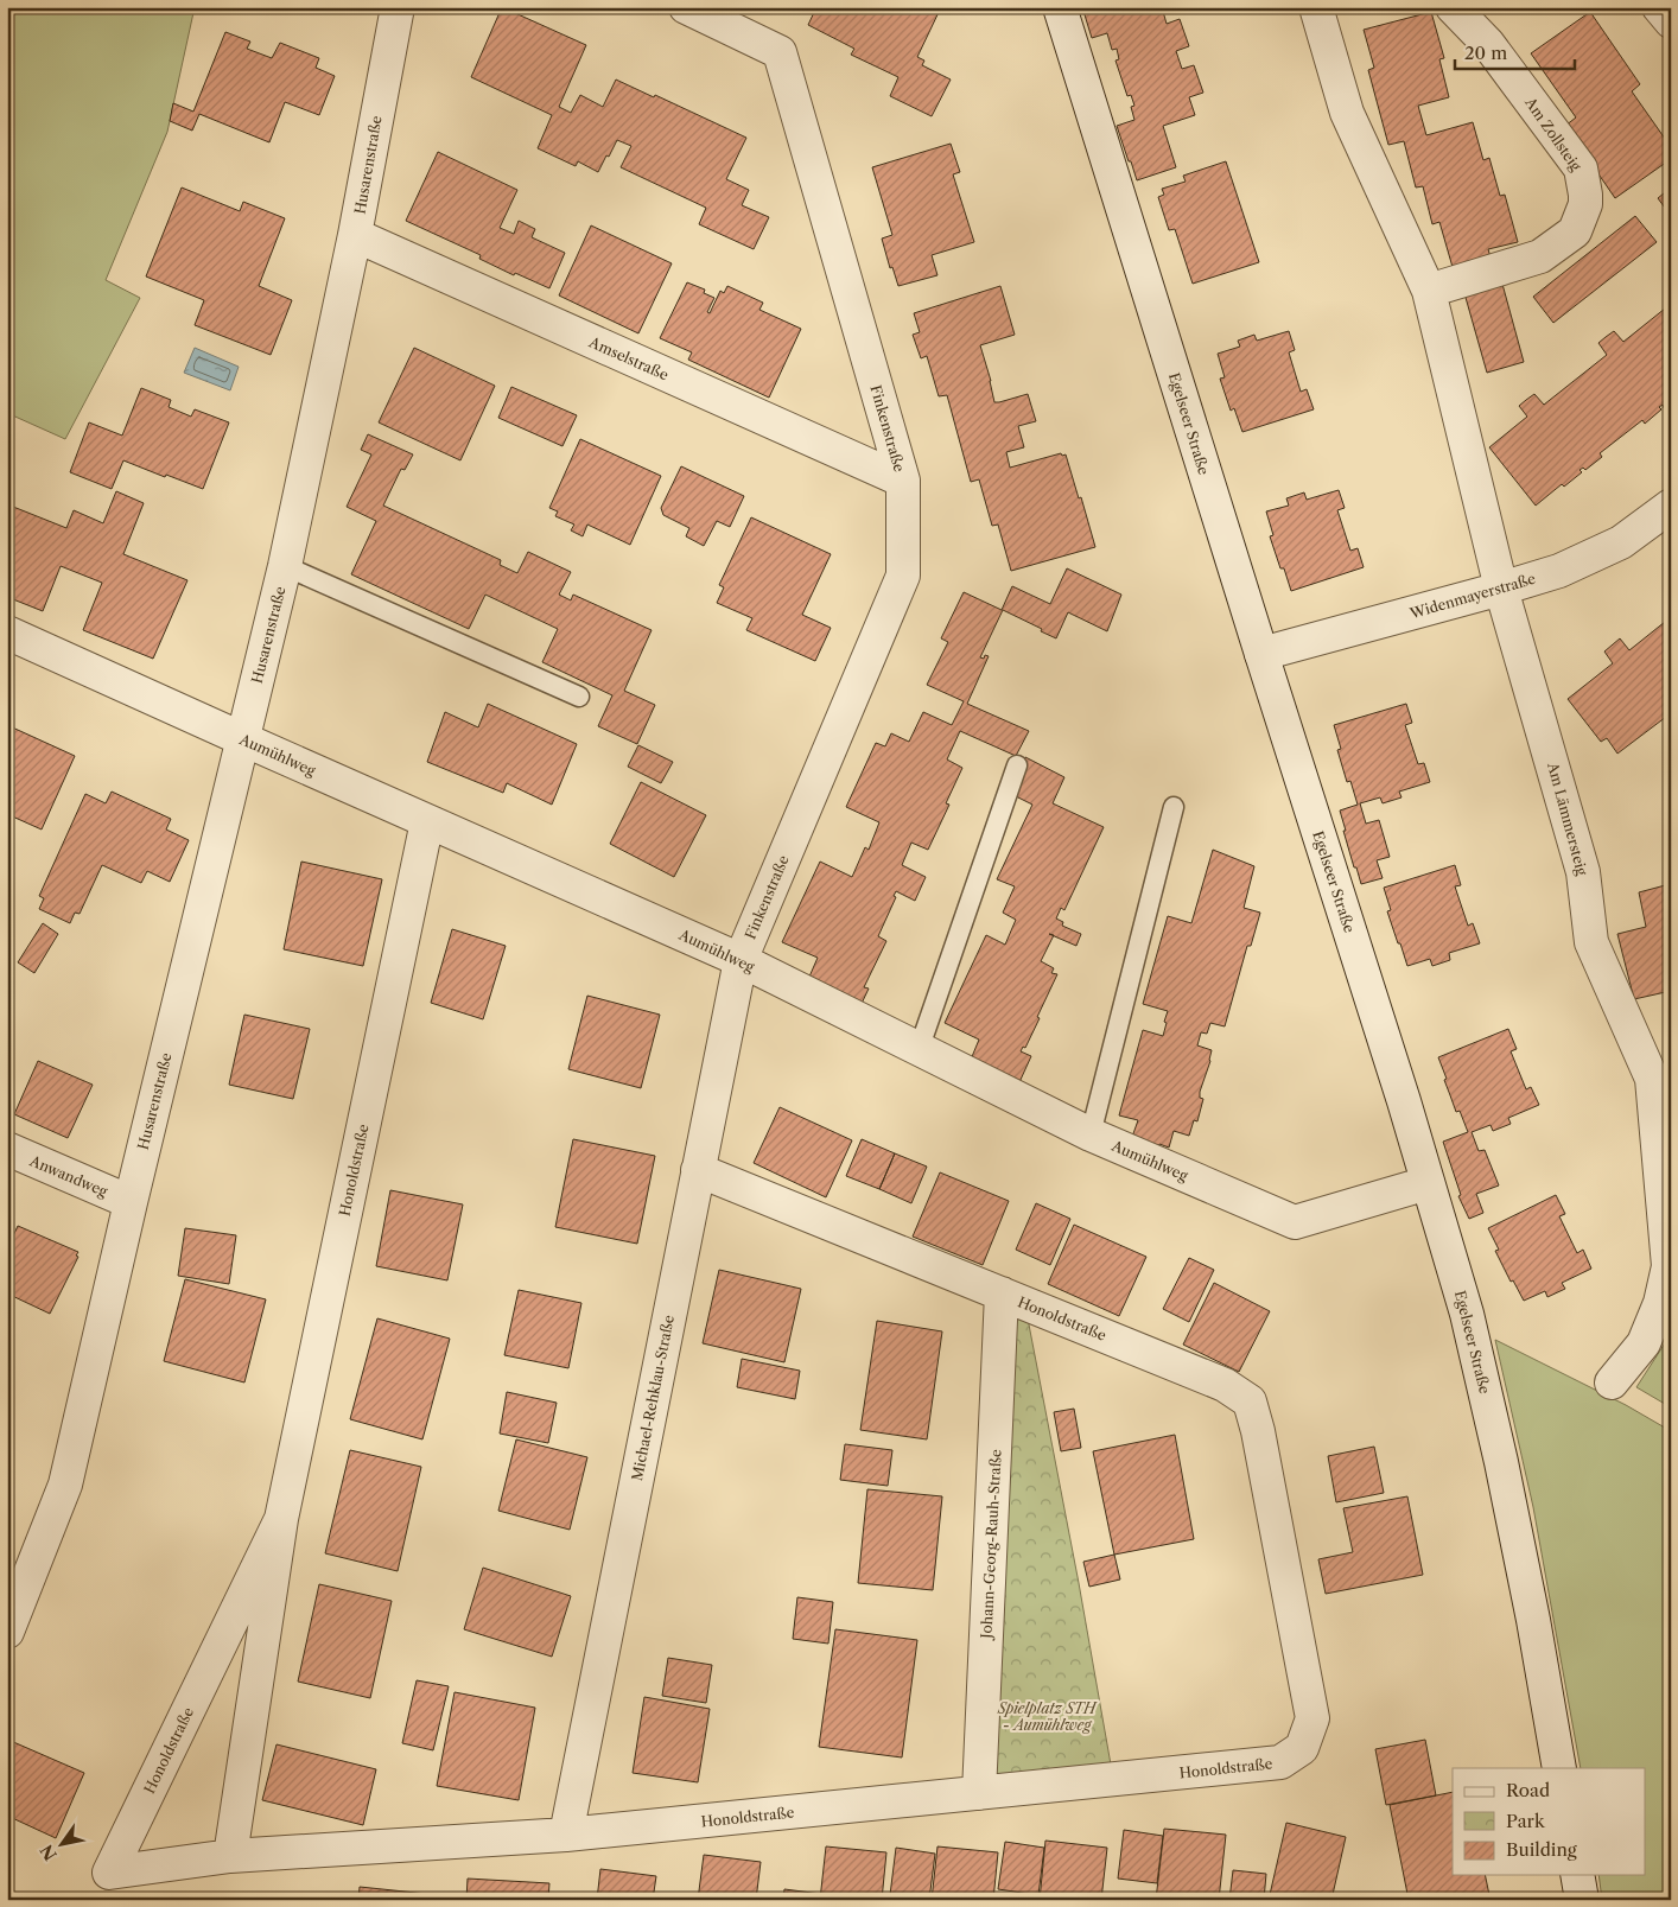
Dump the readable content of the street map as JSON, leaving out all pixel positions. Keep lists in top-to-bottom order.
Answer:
{
  "streets": {
    "street": [
      "Am Zollsteig",
      "Husarenstraße",
      "Amselstraße",
      "Egelseer Straße",
      "Finkenstraße",
      "Widenmayerstraße",
      "Aumühlweg",
      "Am Lämmersteig",
      "Honoldstraße",
      "Anwandweg",
      "Michael-Rehklau-Straße",
      "Johann-Georg-Rauh-Straße"
    ]
  },
  "crossings": [
    ["Husarenstraße", "Amselstraße"],
    ["Husarenstraße", "Aumühlweg"],
    ["Husarenstraße", "Anwandweg"],
    ["Amselstraße", "Finkenstraße"],
    ["Egelseer Straße", "Widenmayerstraße"],
    ["Egelseer Straße", "Aumühlweg"],
    ["Finkenstraße", "Aumühlweg"],
    ["Finkenstraße", "Michael-Rehklau-Straße"],
    ["Widenmayerstraße", "Am Lämmersteig"],
    ["Aumühlweg", "Honoldstraße"],
    ["Aumühlweg", "Michael-Rehklau-Straße"],
    ["Honoldstraße", "Michael-Rehklau-Straße"],
    ["Honoldstraße", "Johann-Georg-Rauh-Straße"]
  ],
  "parks": ["Spielplatz STH - Aumühlweg"],
  "legend": ["Road", "Park", "Building"],
  "scale_bar": "20 m",
  "north": "bottom left"
}
